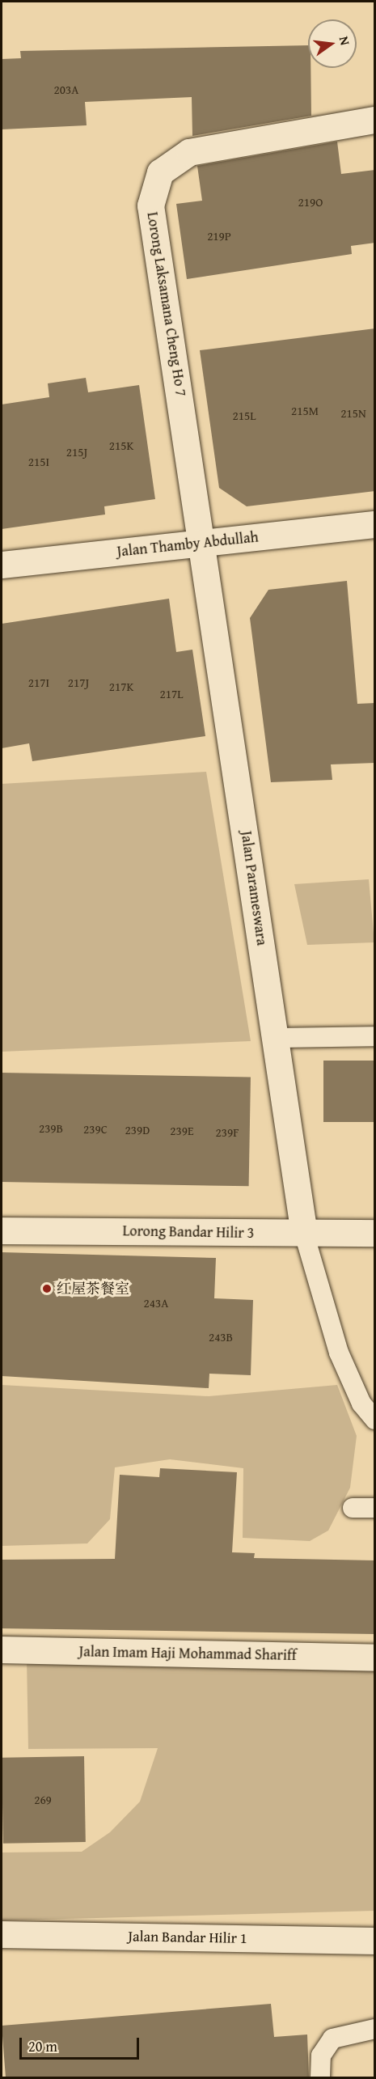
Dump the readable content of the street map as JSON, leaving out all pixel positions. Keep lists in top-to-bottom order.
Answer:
{
  "streets": {
    "street": [
      "Lorong Laksamana Cheng Ho 7",
      "Jalan Thamby Abdullah",
      "Jalan Parameswara",
      "Lorong Bandar Hilir 3",
      "Jalan Imam Haji Mohammad Shariff",
      "Jalan Bandar Hilir 1"
    ]
  },
  "crossings": [
    ["Lorong Laksamana Cheng Ho 7", "Jalan Thamby Abdullah"],
    ["Lorong Laksamana Cheng Ho 7", "Jalan Parameswara"],
    ["Jalan Thamby Abdullah", "Jalan Parameswara"],
    ["Jalan Parameswara", "Lorong Bandar Hilir 3"]
  ],
  "places": ["红屋茶餐室"],
  "house_numbers": [
    "203A",
    "219O",
    "219P",
    "215M",
    "215N",
    "215L",
    "215K",
    "215J",
    "215I",
    "217I",
    "217J",
    "217K",
    "217L",
    "239B",
    "239C",
    "239D",
    "239E",
    "239F",
    "243A",
    "243B",
    "269"
  ],
  "scale_bar": "20 m",
  "north": "right"
}
